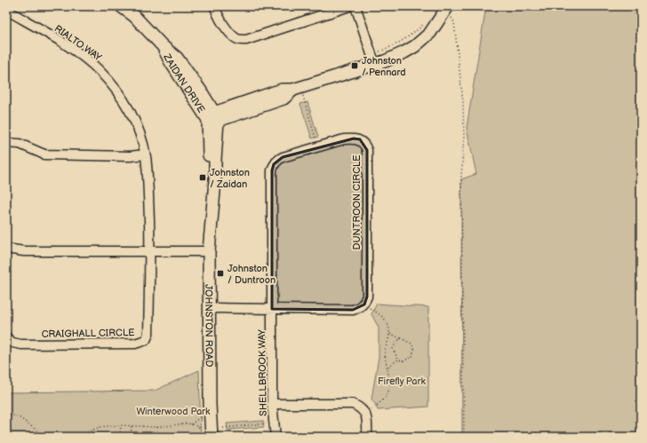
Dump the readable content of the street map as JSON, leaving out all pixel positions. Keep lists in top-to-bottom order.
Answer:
{
  "streets": {
    "street": [
      "RIALTO WAY",
      "ZAIDAN DRIVE",
      "DUNTROON CIRCLE",
      "JOHNSTON ROAD",
      "CRAIGHALL CIRCLE",
      "SHELLBROOK WAY"
    ]
  },
  "crossings": [
    ["RIALTO WAY", "CRAIGHALL CIRCLE"],
    ["ZAIDAN DRIVE", "JOHNSTON ROAD"],
    ["DUNTROON CIRCLE", "SHELLBROOK WAY"]
  ],
  "parks": ["Firefly Park", "Winterwood Park"],
  "places": {
    "transit": ["Johnston / Pennard", "Johnston / Zaidan", "Johnston / Duntroon"]
  }
}
